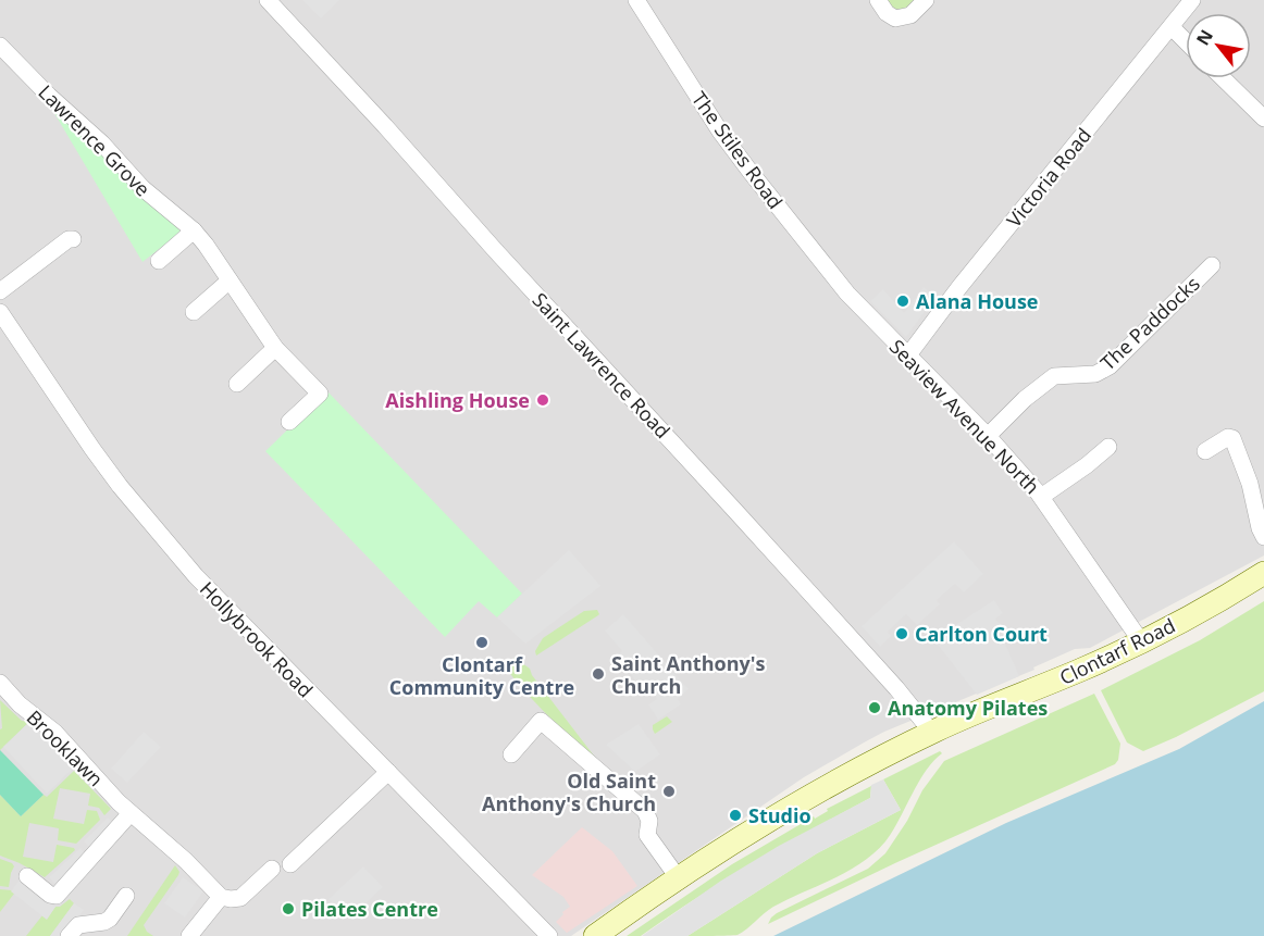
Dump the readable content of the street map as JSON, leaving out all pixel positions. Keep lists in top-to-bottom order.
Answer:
{
  "streets": {
    "main road": ["Clontarf Road"],
    "street": [
      "Lawrence Grove",
      "The Stiles Road",
      "Victoria Road",
      "The Paddocks",
      "Saint Lawrence Road",
      "Seaview Avenue North",
      "Hollybrook Road",
      "Brooklawn"
    ]
  },
  "crossings": [
    ["The Stiles Road", "Seaview Avenue North"],
    ["Victoria Road", "Seaview Avenue North"],
    ["The Paddocks", "Seaview Avenue North"],
    ["Saint Lawrence Road", "Clontarf Road"],
    ["Seaview Avenue North", "Clontarf Road"]
  ],
  "places": [
    "Alana House",
    "Aishling House",
    "Carlton Court",
    "Clontarf Community Centre",
    "Saint Anthony's Church",
    "Anatomy Pilates",
    "Old Saint Anthony's Church",
    "Studio",
    "Pilates Centre"
  ],
  "north": "top left"
}
